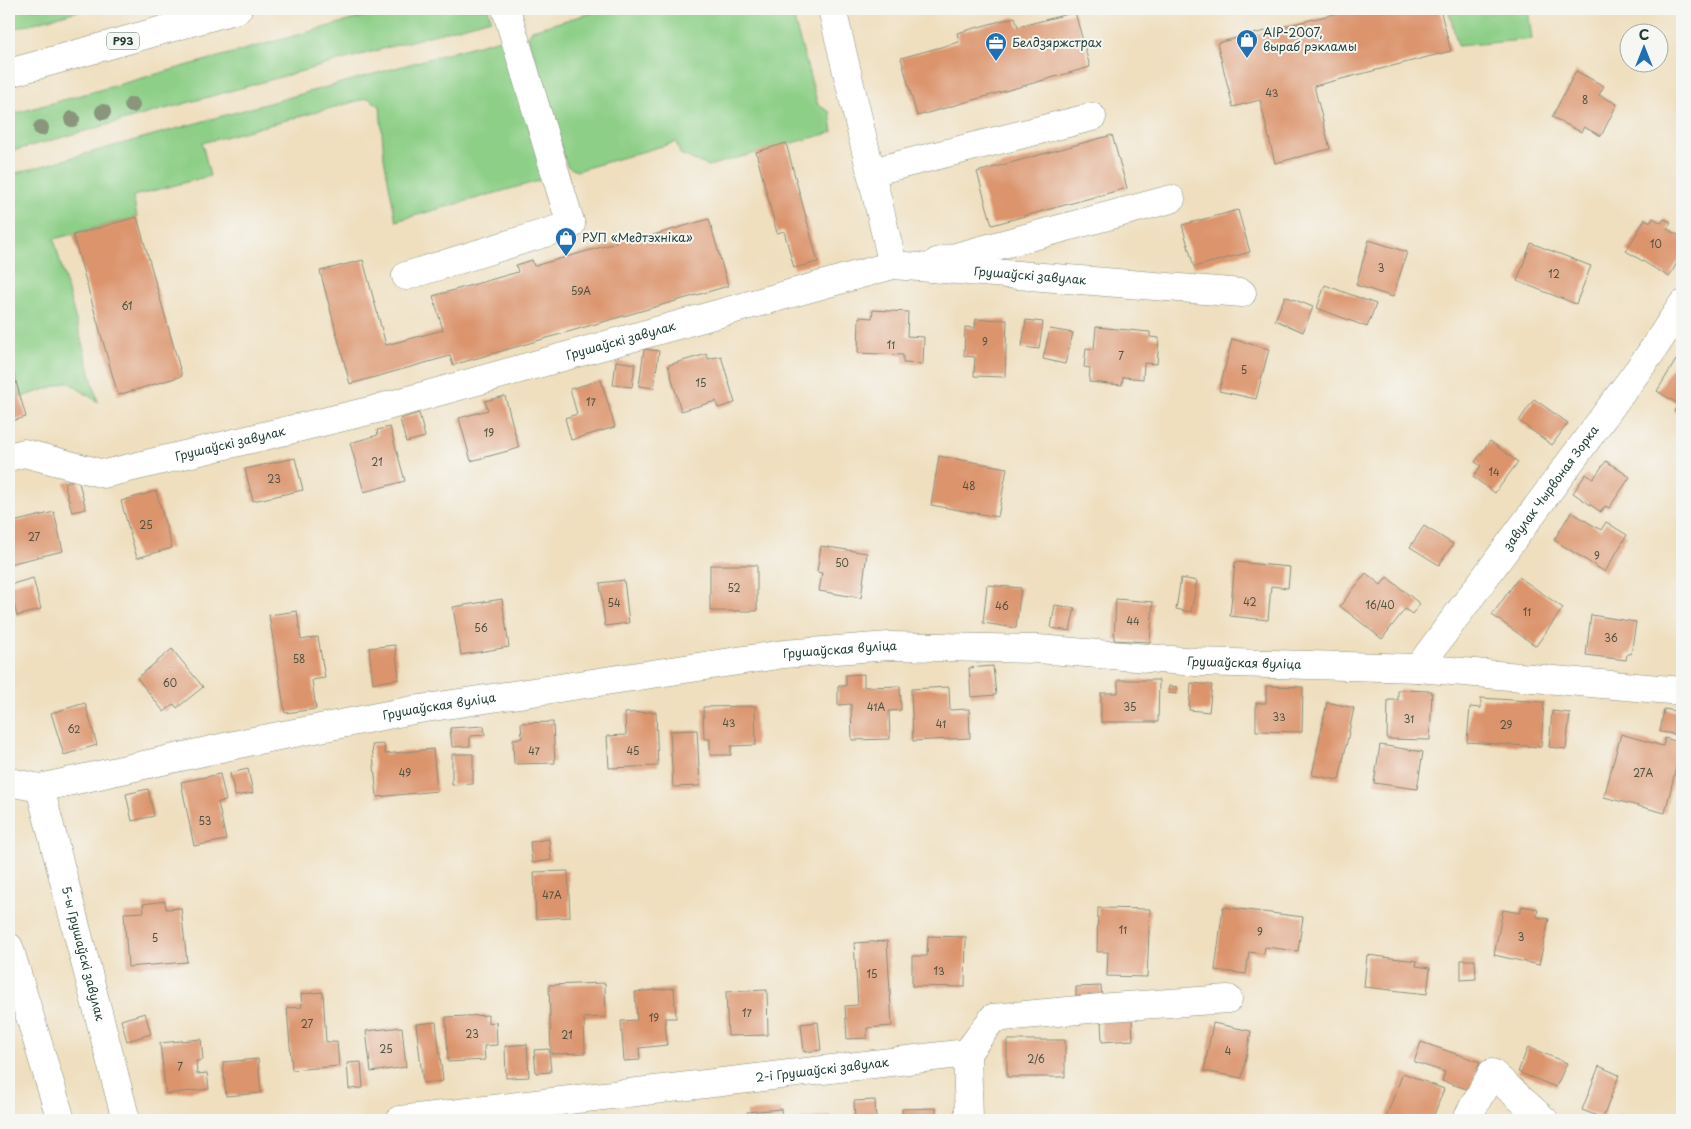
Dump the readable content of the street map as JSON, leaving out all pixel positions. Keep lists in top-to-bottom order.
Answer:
{
  "streets": {
    "street": [
      "Р93",
      "Грушаўскі завулак",
      "завулак Чырвоная Зорка",
      "Грушаўская вуліца",
      "5-ы Грушаўскі завулак",
      "2-і Грушаўскі завулак"
    ]
  },
  "crossings": [
    ["завулак Чырвоная Зорка", "Грушаўская вуліца"],
    ["Грушаўская вуліца", "5-ы Грушаўскі завулак"]
  ],
  "places": {
    "shop": ["АІР-2007, выраб рэкламы", "РУП «Медтэхніка»"],
    "office": ["Белдзяржстрах"]
  },
  "house_numbers": [
    "43",
    "8",
    "10",
    "3",
    "12",
    "59А",
    "61",
    "9",
    "11",
    "7",
    "5",
    "15",
    "17",
    "19",
    "21",
    "14",
    "23",
    "48",
    "25",
    "27",
    "9",
    "50",
    "52",
    "42",
    "54",
    "16/40",
    "46",
    "11",
    "44",
    "56",
    "36",
    "58",
    "60",
    "41А",
    "35",
    "33",
    "31",
    "43",
    "41",
    "29",
    "62",
    "47",
    "45",
    "49",
    "27А",
    "53",
    "47А",
    "11",
    "9",
    "3",
    "5",
    "13",
    "15",
    "17",
    "19",
    "27",
    "23",
    "21",
    "25",
    "4",
    "2/6",
    "7"
  ],
  "north": "top"
}
